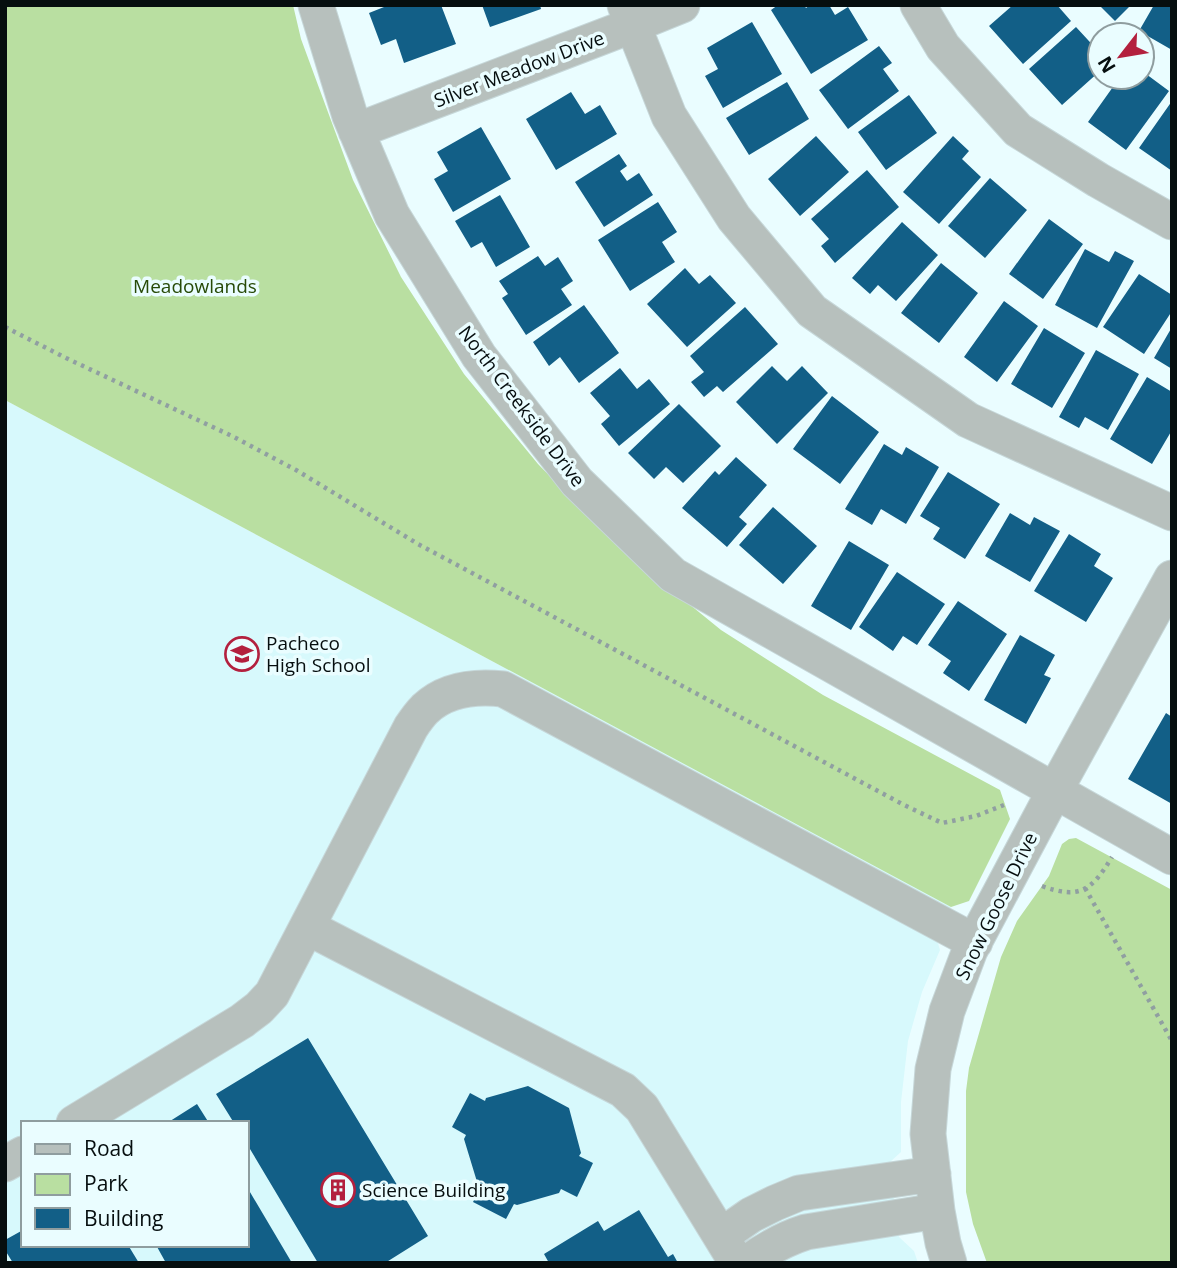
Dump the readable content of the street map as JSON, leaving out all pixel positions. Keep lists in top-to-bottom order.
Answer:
{
  "streets": {
    "street": ["Silver Meadow Drive", "North Creekside Drive", "Snow Goose Drive"]
  },
  "crossings": [
    ["Silver Meadow Drive", "North Creekside Drive"],
    ["North Creekside Drive", "Snow Goose Drive"]
  ],
  "parks": ["Meadowlands"],
  "places": {
    "school or university": ["Pacheco High School"],
    "building": ["Science Building"]
  },
  "legend": ["Road", "Park", "Building"],
  "north": "bottom left"
}
